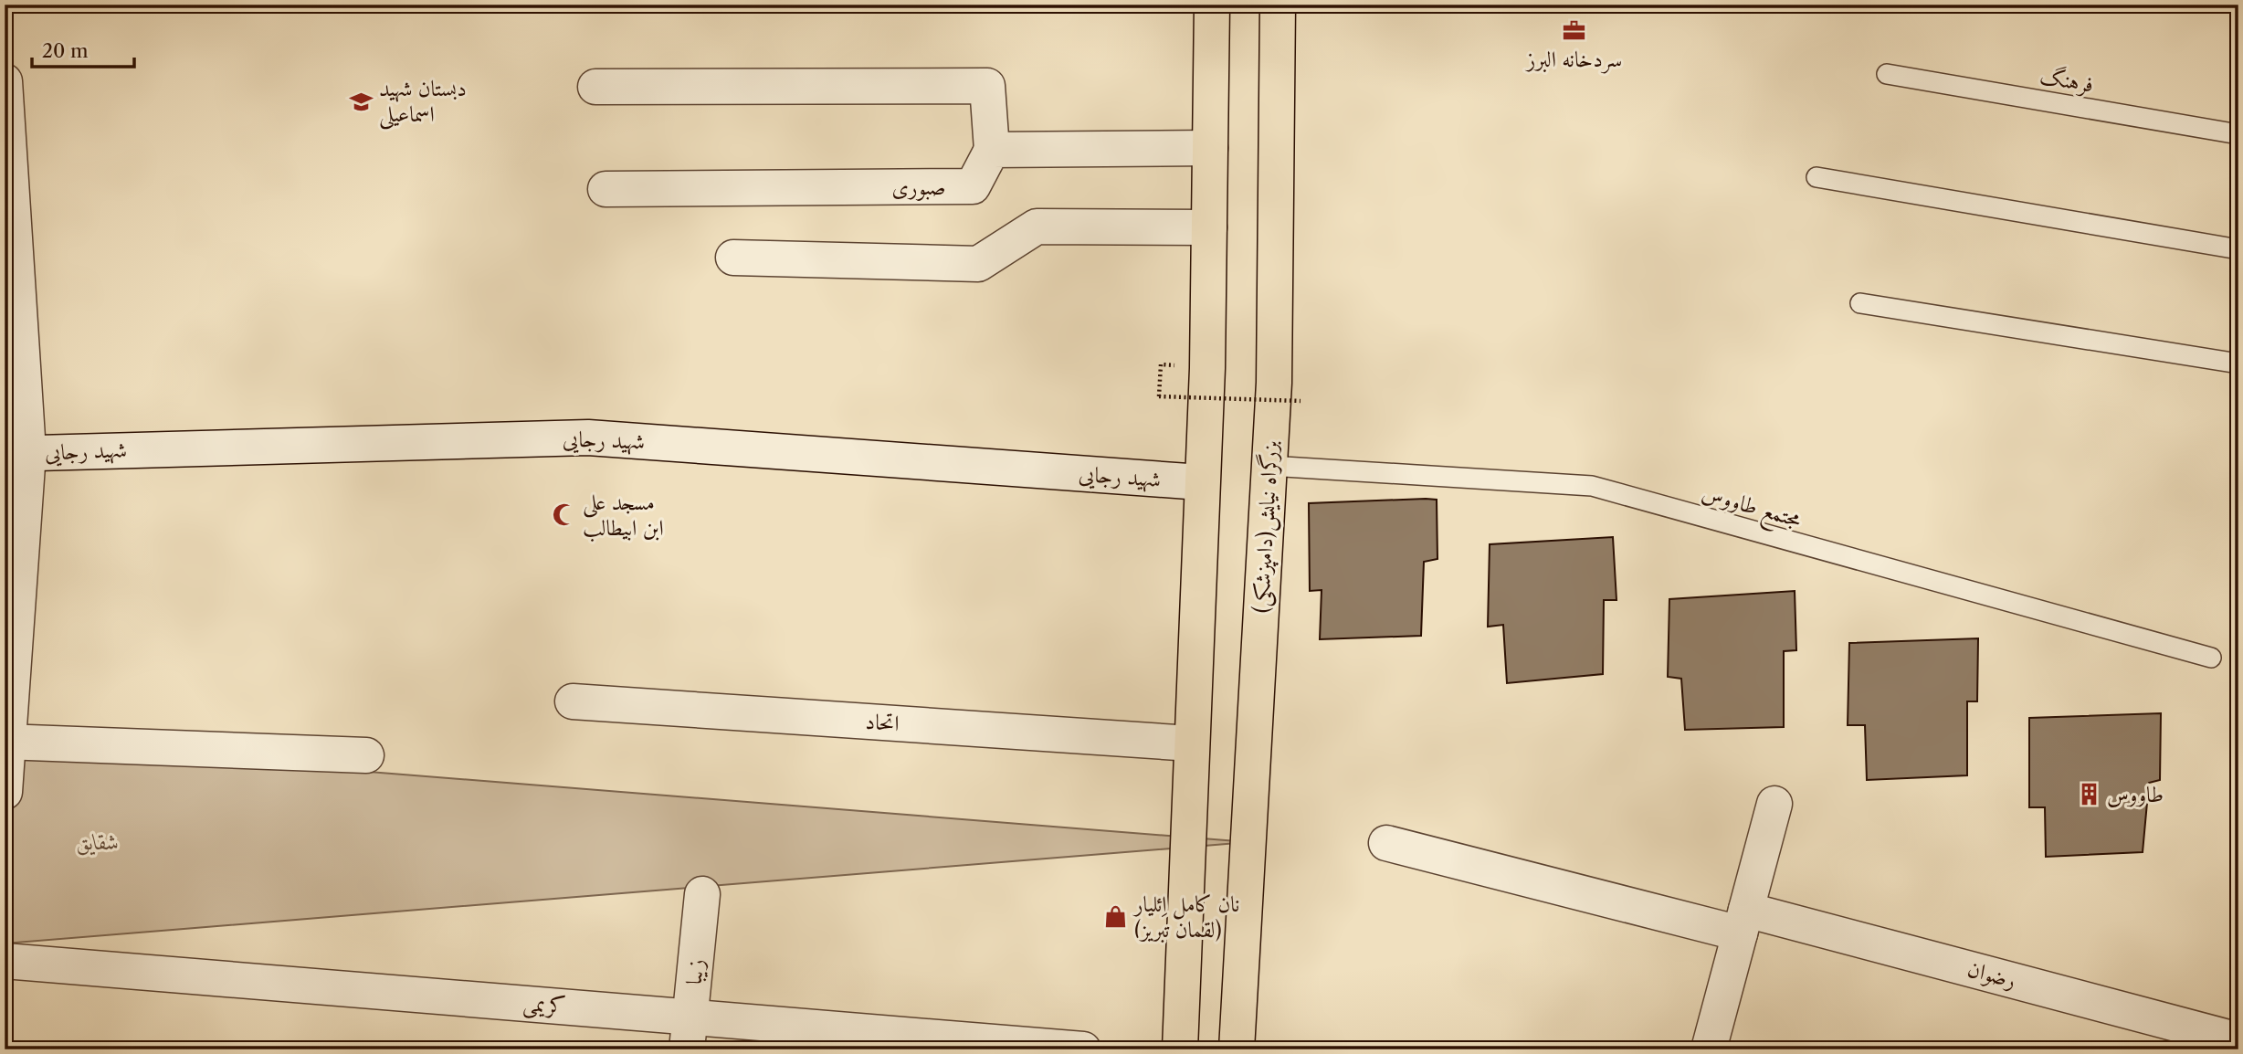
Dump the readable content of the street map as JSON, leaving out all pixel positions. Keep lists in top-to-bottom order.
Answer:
{
  "streets": {
    "highway": ["بزرگراه نیایش(دامپزشکی)"],
    "street": [
      "صبوری",
      "شهید رجایی",
      "اتحاد",
      "زیبا",
      "رضوان",
      "کریمی"
    ],
    "lane": ["فرهنگ", "مجتمع طاووس"]
  },
  "crossings": [
    ["مجتمع طاووس", "بزرگراه نیایش(دامپزشکی)"],
    ["زیبا", "کریمی"]
  ],
  "parks": ["شقایق"],
  "places": {
    "office": ["سردخانه البرز"],
    "school or university": ["دبستان شهید اسماعیلی"],
    "mosque": ["مسجد علی ابن ابیطالب"],
    "building": ["طاووس"],
    "shop": ["نان کامل اِئلیار (لقمان تبریز)"]
  },
  "scale_bar": "20 m"
}
